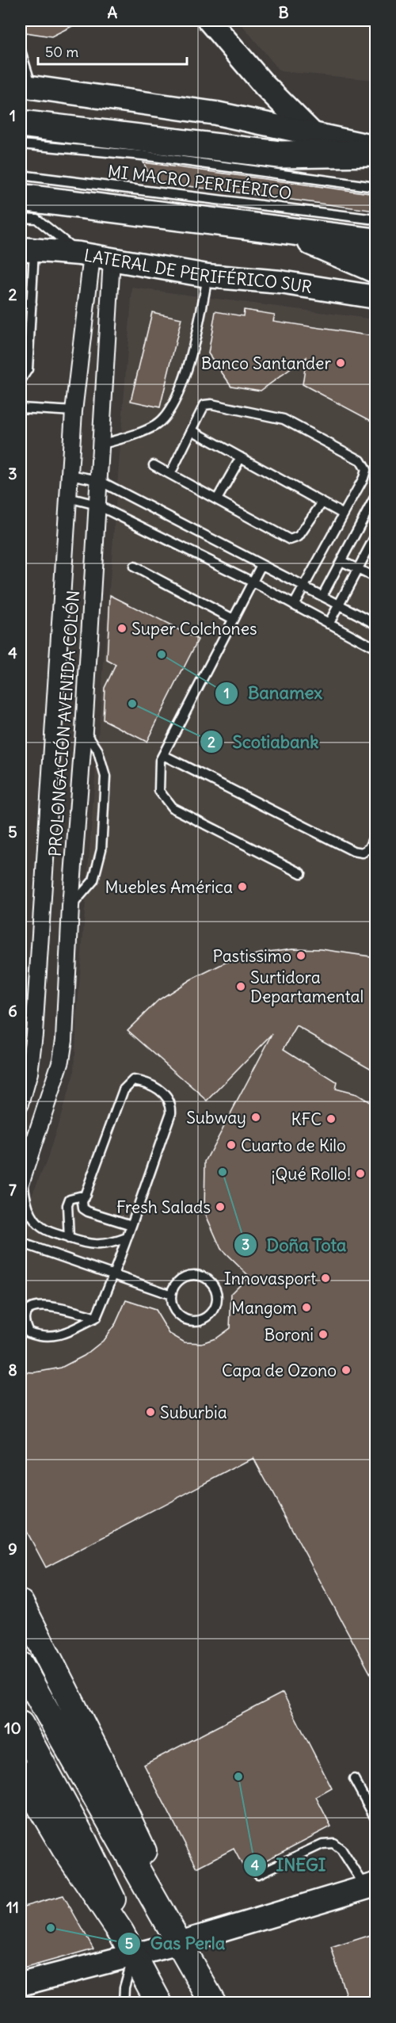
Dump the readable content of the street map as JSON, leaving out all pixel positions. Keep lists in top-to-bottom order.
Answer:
{
  "streets": {
    "street": ["LATERAL DE PERIFÉRICO SUR", "PROLONGACIÓN AVENIDA COLÓN"],
    "lane": ["MI MACRO PERIFÉRICO"]
  },
  "crossings": [
    ["LATERAL DE PERIFÉRICO SUR", "PROLONGACIÓN AVENIDA COLÓN"]
  ],
  "places": [
    "Banco Santander",
    "Super Colchones",
    "Banamex",
    "Scotiabank",
    "Muebles América",
    "Pastissimo",
    "Surtidora Departamental",
    "Subway",
    "KFC",
    "Cuarto de Kilo",
    "Doña Tota",
    "¡Qué Rollo!",
    "Fresh Salads",
    "Innovasport",
    "Mangom",
    "Boroni",
    "Capa de Ozono",
    "Suburbia",
    "INEGI",
    "Gas Perla"
  ],
  "scale_bar": "50 m",
  "grid": {
    "columns": ["A", "B"],
    "rows": [
      "1",
      "2",
      "3",
      "4",
      "5",
      "6",
      "7",
      "8",
      "9",
      "10",
      "11"
    ]
  }
}
